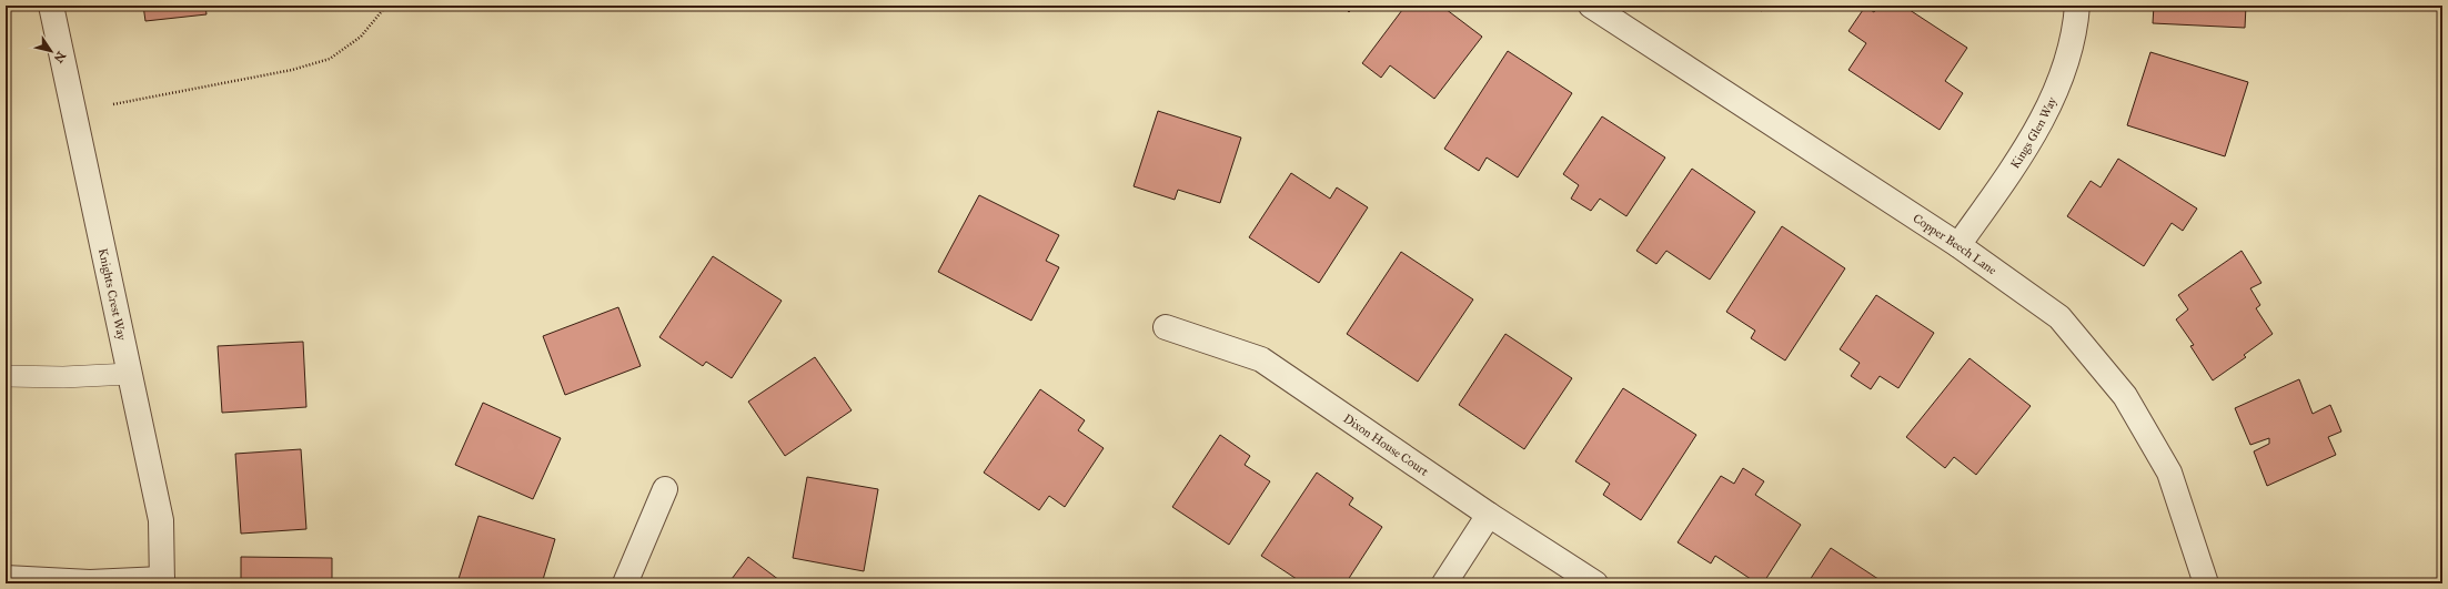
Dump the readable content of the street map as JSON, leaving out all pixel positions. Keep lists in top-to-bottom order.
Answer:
{
  "streets": {
    "street": [
      "Kings Glen Way",
      "Copper Beech Lane",
      "Knights Crest Way",
      "Dixon House Court"
    ]
  },
  "crossings": [
    ["Kings Glen Way", "Copper Beech Lane"]
  ],
  "north": "bottom right"
}
